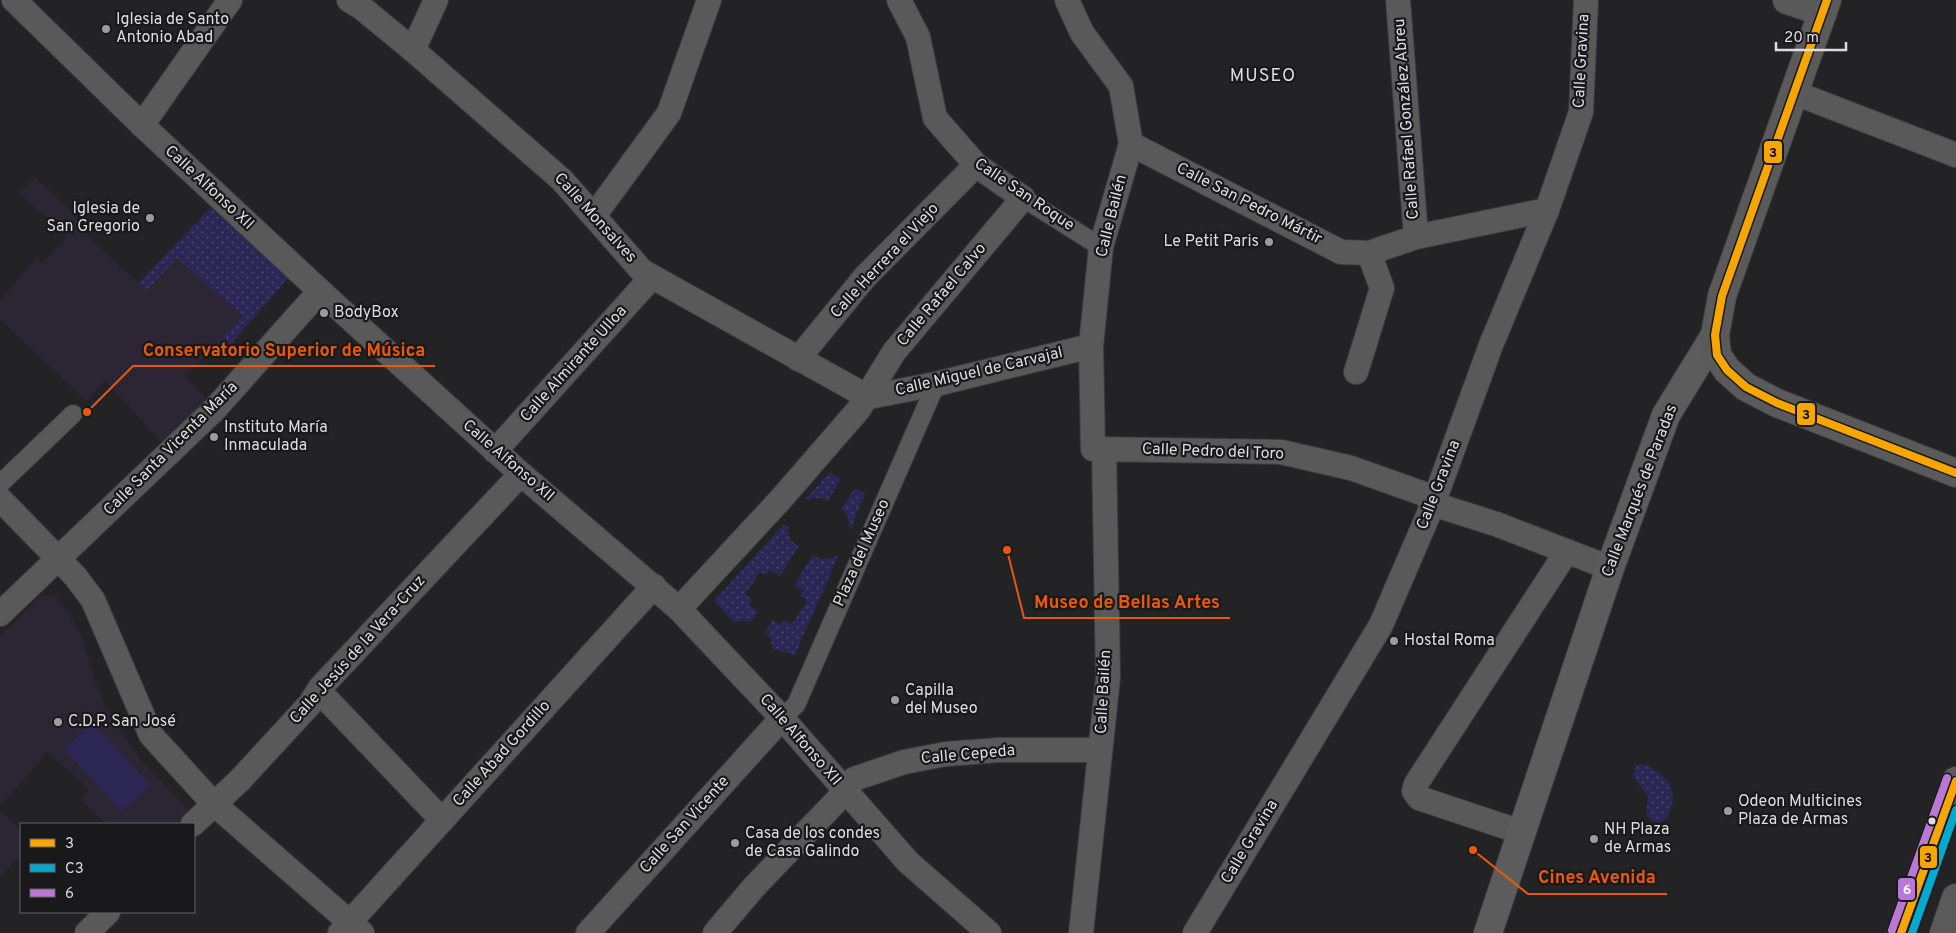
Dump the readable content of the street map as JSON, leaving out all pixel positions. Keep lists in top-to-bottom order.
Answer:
{
  "streets": {
    "main road": ["Calle Marqués de Paradas"],
    "street": [
      "Calle Gravina",
      "Calle Rafael González Abreu",
      "Calle Alfonso XII",
      "Calle San Roque",
      "Calle San Pedro Mártir",
      "Calle Bailén",
      "Calle Monsalves",
      "Calle Herrera el Viejo",
      "Calle Rafael Calvo",
      "Calle Almirante Ulloa",
      "Calle Miguel de Carvajal",
      "Calle Santa Vicenta María",
      "Calle Pedro del Toro",
      "Plaza del Museo",
      "Calle Jesús de la Vera-Cruz",
      "Calle Abad Gordillo",
      "Calle Cepeda",
      "Calle San Vicente"
    ]
  },
  "crossings": [
    ["Calle Gravina", "Calle San Pedro Mártir"],
    ["Calle Gravina", "Calle Pedro del Toro"],
    ["Calle Rafael González Abreu", "Calle San Pedro Mártir"],
    ["Calle Alfonso XII", "Calle Almirante Ulloa"],
    ["Calle Alfonso XII", "Calle Santa Vicenta María"],
    ["Calle Alfonso XII", "Plaza del Museo"],
    ["Calle Alfonso XII", "Calle Jesús de la Vera-Cruz"],
    ["Calle Alfonso XII", "Calle Abad Gordillo"],
    ["Calle Alfonso XII", "Calle Cepeda"],
    ["Calle Alfonso XII", "Calle San Vicente"],
    ["Calle San Roque", "Calle Bailén"],
    ["Calle San Roque", "Calle Herrera el Viejo"],
    ["Calle San Roque", "Calle Rafael Calvo"],
    ["Calle San Pedro Mártir", "Calle Bailén"],
    ["Calle Bailén", "Calle Miguel de Carvajal"],
    ["Calle Bailén", "Calle Pedro del Toro"],
    ["Calle Bailén", "Calle Cepeda"],
    ["Calle Monsalves", "Calle Herrera el Viejo"],
    ["Calle Monsalves", "Calle Rafael Calvo"],
    ["Calle Monsalves", "Calle Almirante Ulloa"],
    ["Calle Monsalves", "Calle Miguel de Carvajal"],
    ["Calle Rafael Calvo", "Calle Miguel de Carvajal"],
    ["Calle Miguel de Carvajal", "Plaza del Museo"],
    ["Calle Pedro del Toro", "Calle Marqués de Paradas"],
    ["Plaza del Museo", "Calle San Vicente"]
  ],
  "districts": ["MUSEO"],
  "places": [
    "Iglesia de Santo Antonio Abad",
    "Iglesia de San Gregorio",
    "Le Petit Paris",
    "BodyBox",
    "Conservatorio Superior de Música",
    "Instituto María Inmaculada",
    "Museo de Bellas Artes",
    "Hostal Roma",
    "Capilla del Museo",
    "C.D.P. San José",
    "Odeon Multicines Plaza de Armas",
    "NH Plaza de Armas",
    "Casa de los condes de Casa Galindo",
    "Cines Avenida"
  ],
  "lines": ["transit line 3", "transit line 6", "transit line C3"],
  "legend": ["3", "C3", "6"],
  "scale_bar": "20 m"
}
